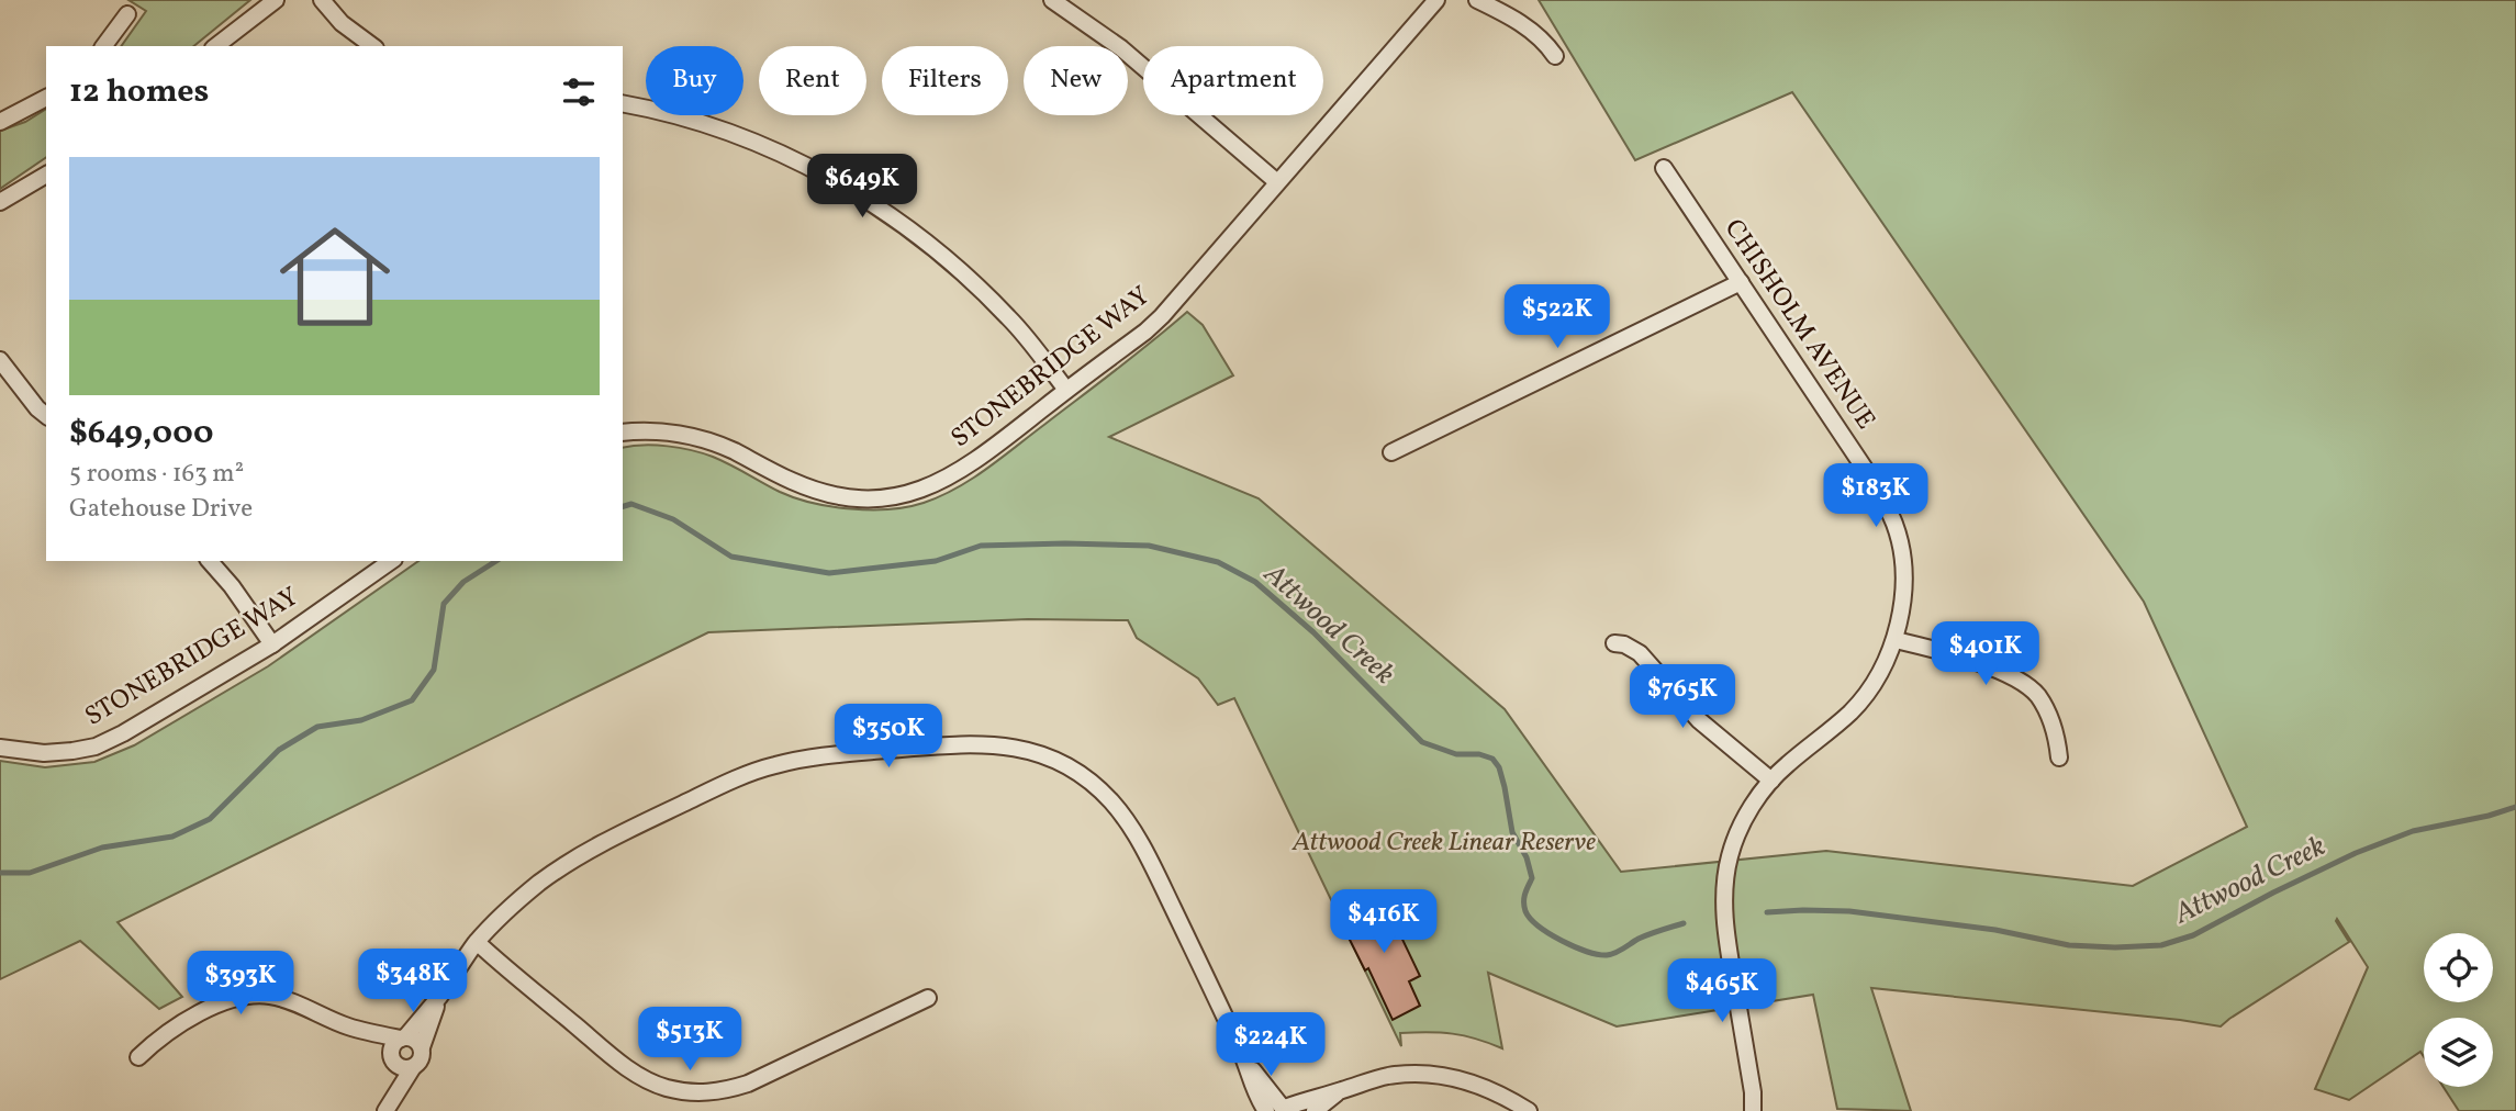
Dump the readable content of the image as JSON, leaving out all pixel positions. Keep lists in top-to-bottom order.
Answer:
{
  "streets": {
    "street": ["CHISHOLM AVENUE", "STONEBRIDGE WAY"]
  },
  "water": ["Attwood Creek"],
  "parks": ["Attwood Creek Linear Reserve"],
  "page": {
    "chip": [
      "Buy",
      "Rent",
      "Filters",
      "New",
      "Apartment"
    ],
    "heading": "12 homes",
    "list": [
      {
        "name": "$649,000",
        "note": "5 rooms · 163 m² · Gatehouse Drive"
      }
    ],
    "price": [
      "$649K",
      "$522K",
      "$183K",
      "$401K",
      "$765K",
      "$350K",
      "$416K",
      "$348K",
      "$393K",
      "$465K",
      "$513K",
      "$224K"
    ]
  }
}
